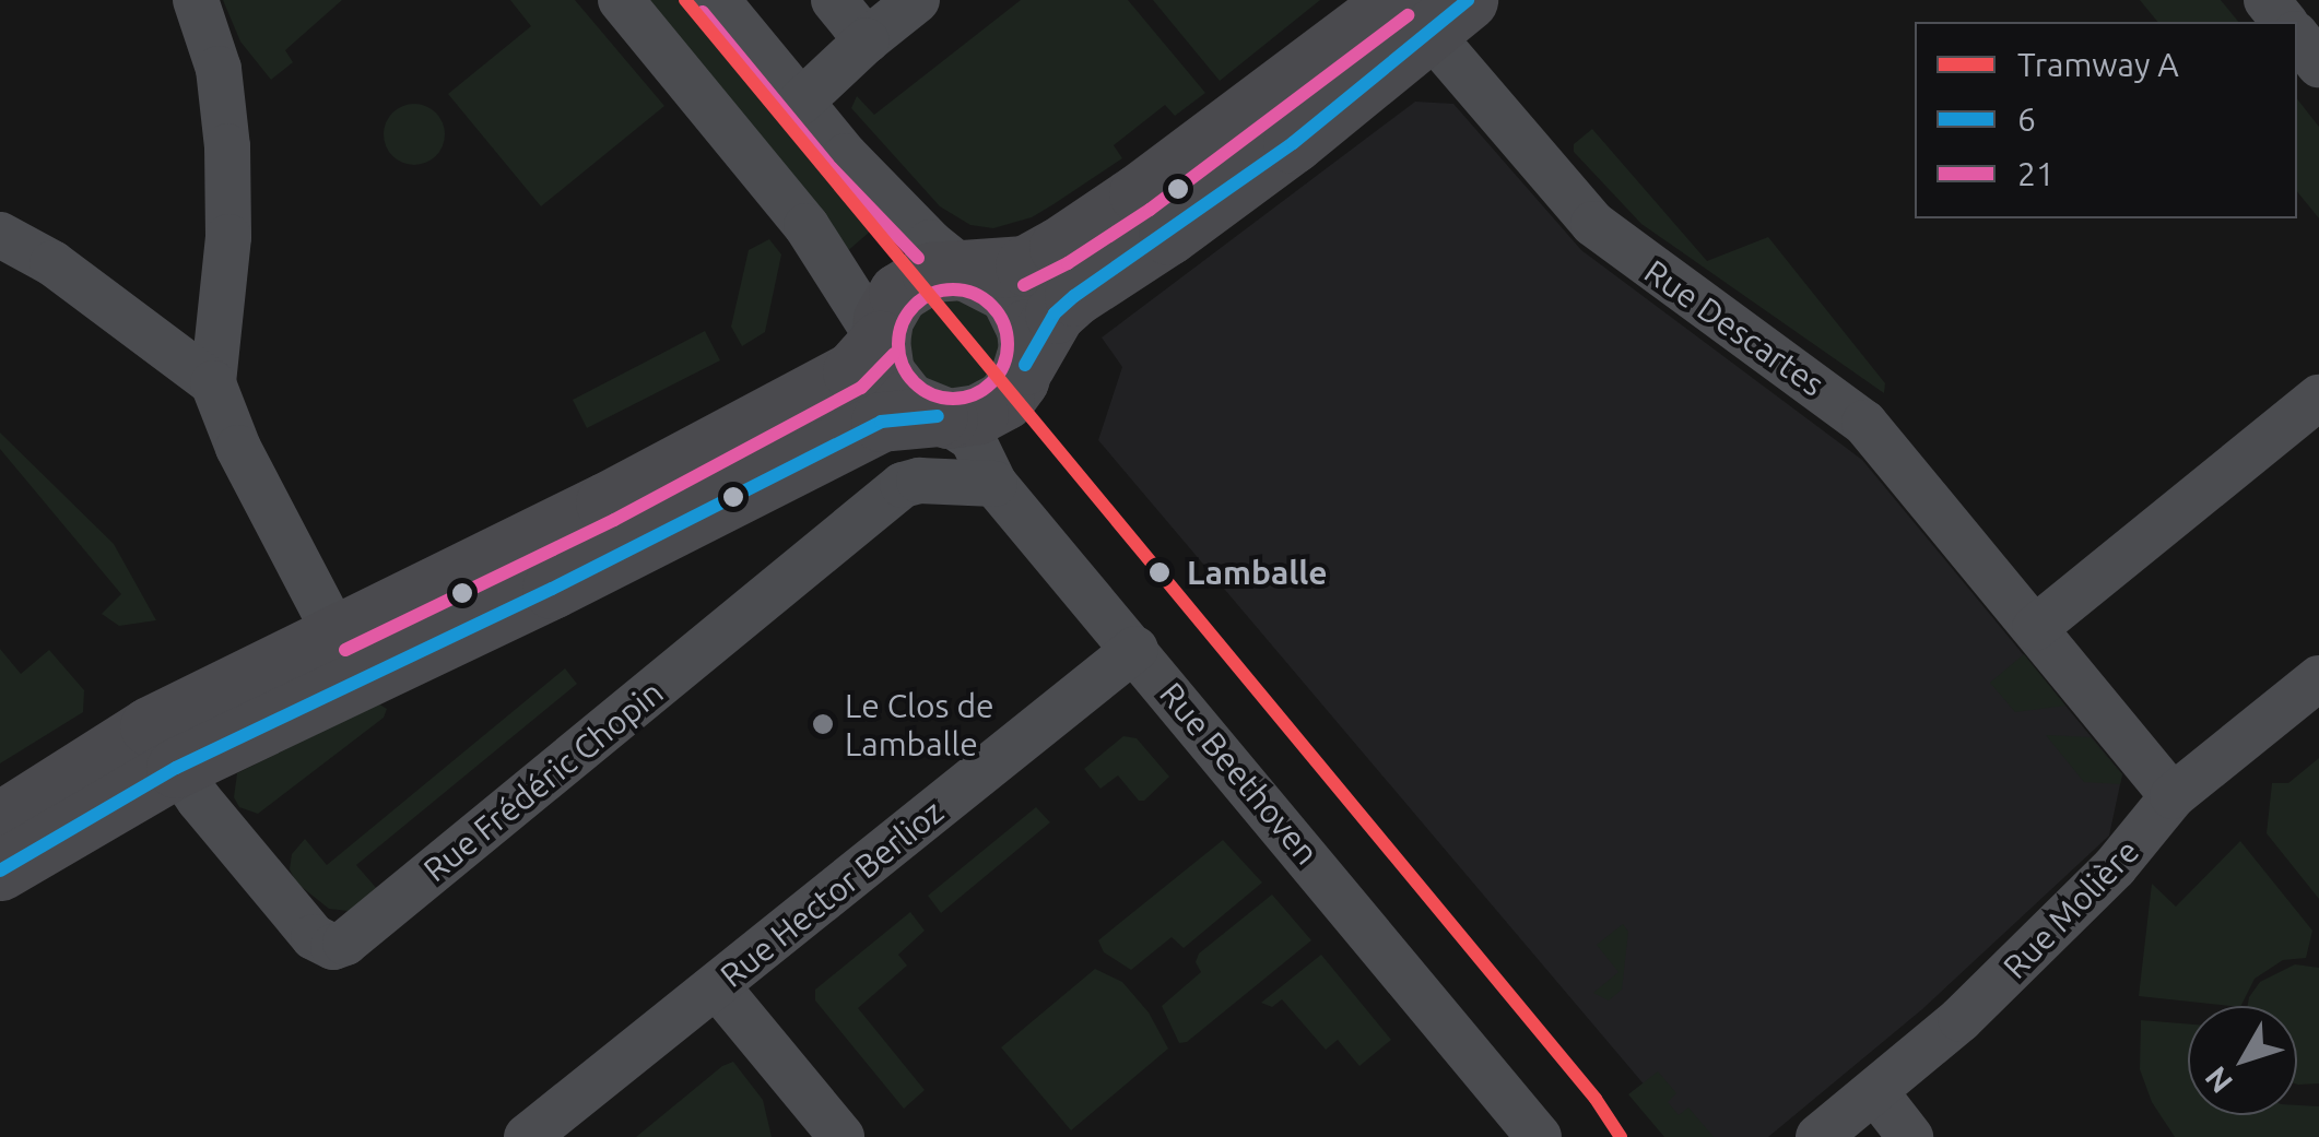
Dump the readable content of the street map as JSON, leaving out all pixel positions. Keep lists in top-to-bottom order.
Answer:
{
  "streets": {
    "street": [
      "Rue Descartes",
      "Rue Beethoven",
      "Rue Frédéric Chopin",
      "Rue Hector Berlioz",
      "Rue Molière"
    ]
  },
  "crossings": [
    ["Rue Descartes", "Rue Molière"],
    ["Rue Beethoven", "Rue Frédéric Chopin"],
    ["Rue Beethoven", "Rue Hector Berlioz"]
  ],
  "places": ["Lamballe", "Le Clos de Lamballe"],
  "lines": ["tram line A", "transit line 6", "transit line 21"],
  "legend": ["Tramway A", "6", "21"],
  "north": "bottom left"
}
